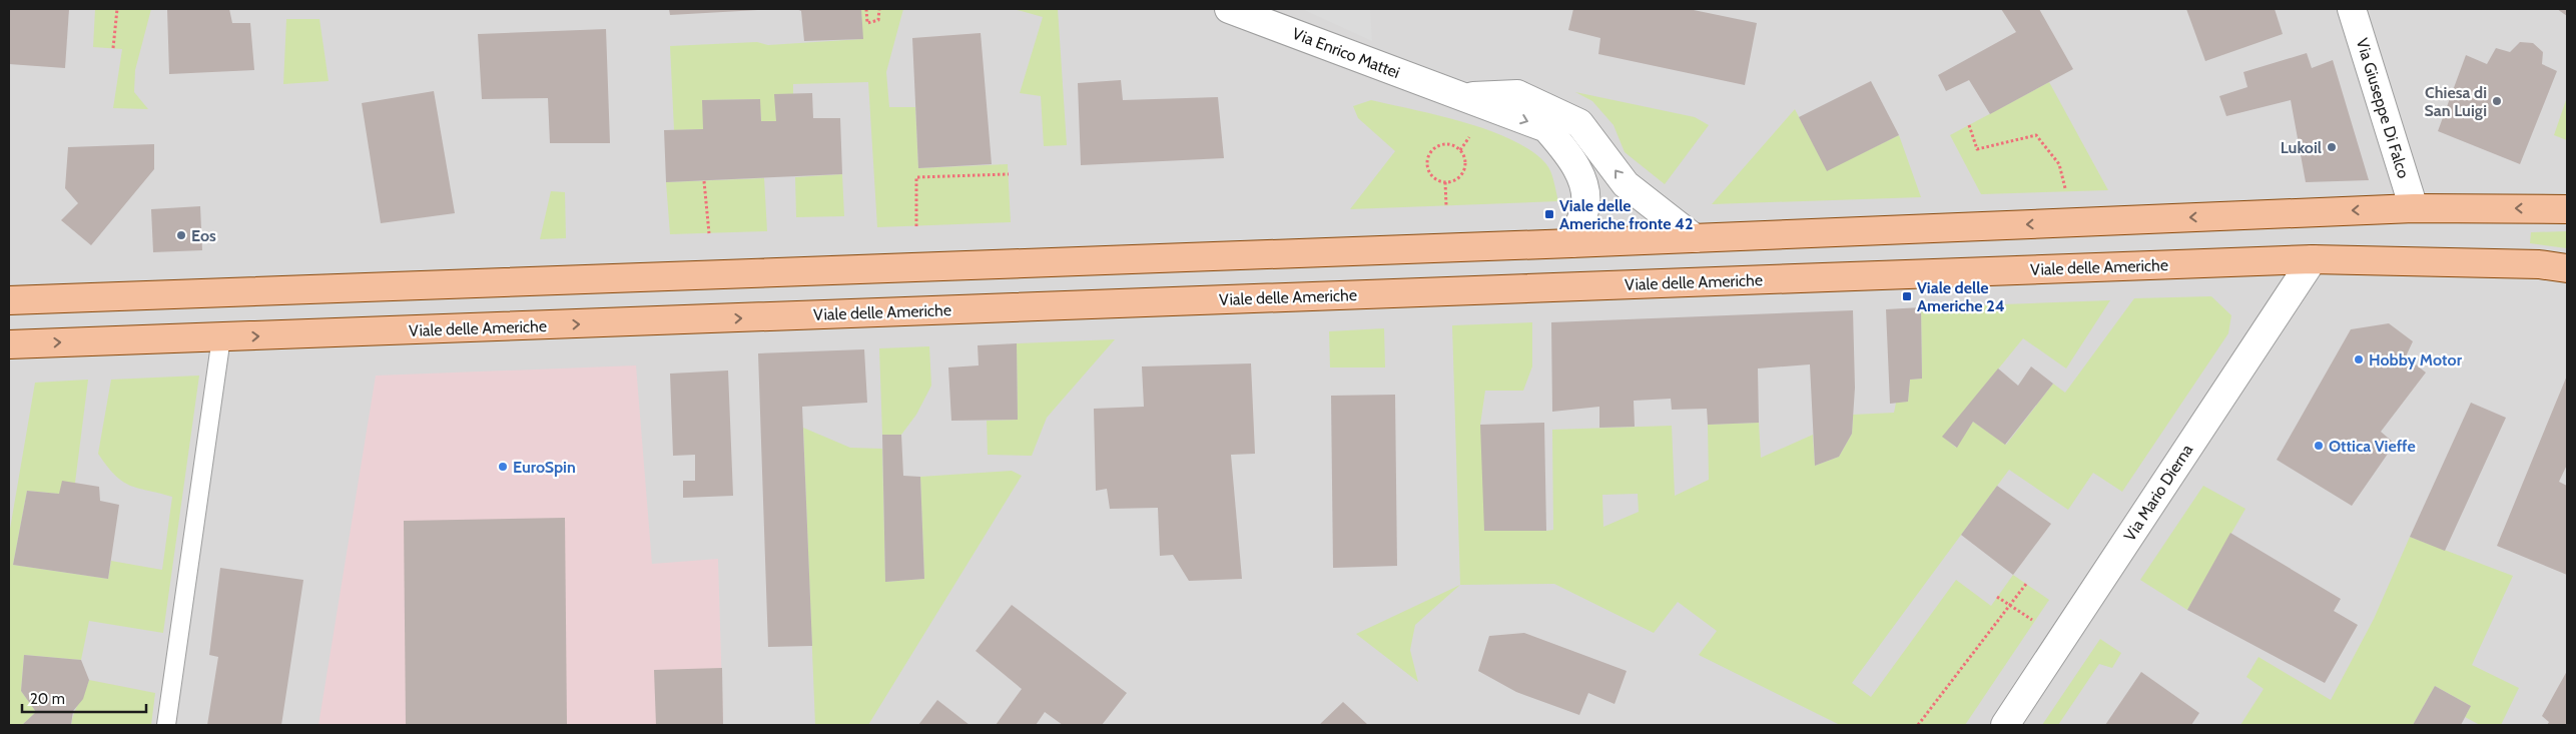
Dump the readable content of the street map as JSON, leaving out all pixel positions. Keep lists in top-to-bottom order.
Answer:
{
  "streets": {
    "main road": ["Viale delle Americhe"],
    "street": ["Via Enrico Mattei", "Via Giuseppe Di Falco", "Via Mario Dierna"]
  },
  "crossings": [
    ["Viale delle Americhe", "Via Mario Dierna"]
  ],
  "one_way": ["Via Enrico Mattei"],
  "places": {
    "other": [
      "Chiesa di San Luigi",
      "Lukoil",
      "Eos",
      "Hobby Motor",
      "Ottica Vieffe",
      "EuroSpin"
    ],
    "transit": ["Viale delle Americhe fronte 42", "Viale delle Americhe 24"]
  },
  "scale_bar": "20 m"
}
